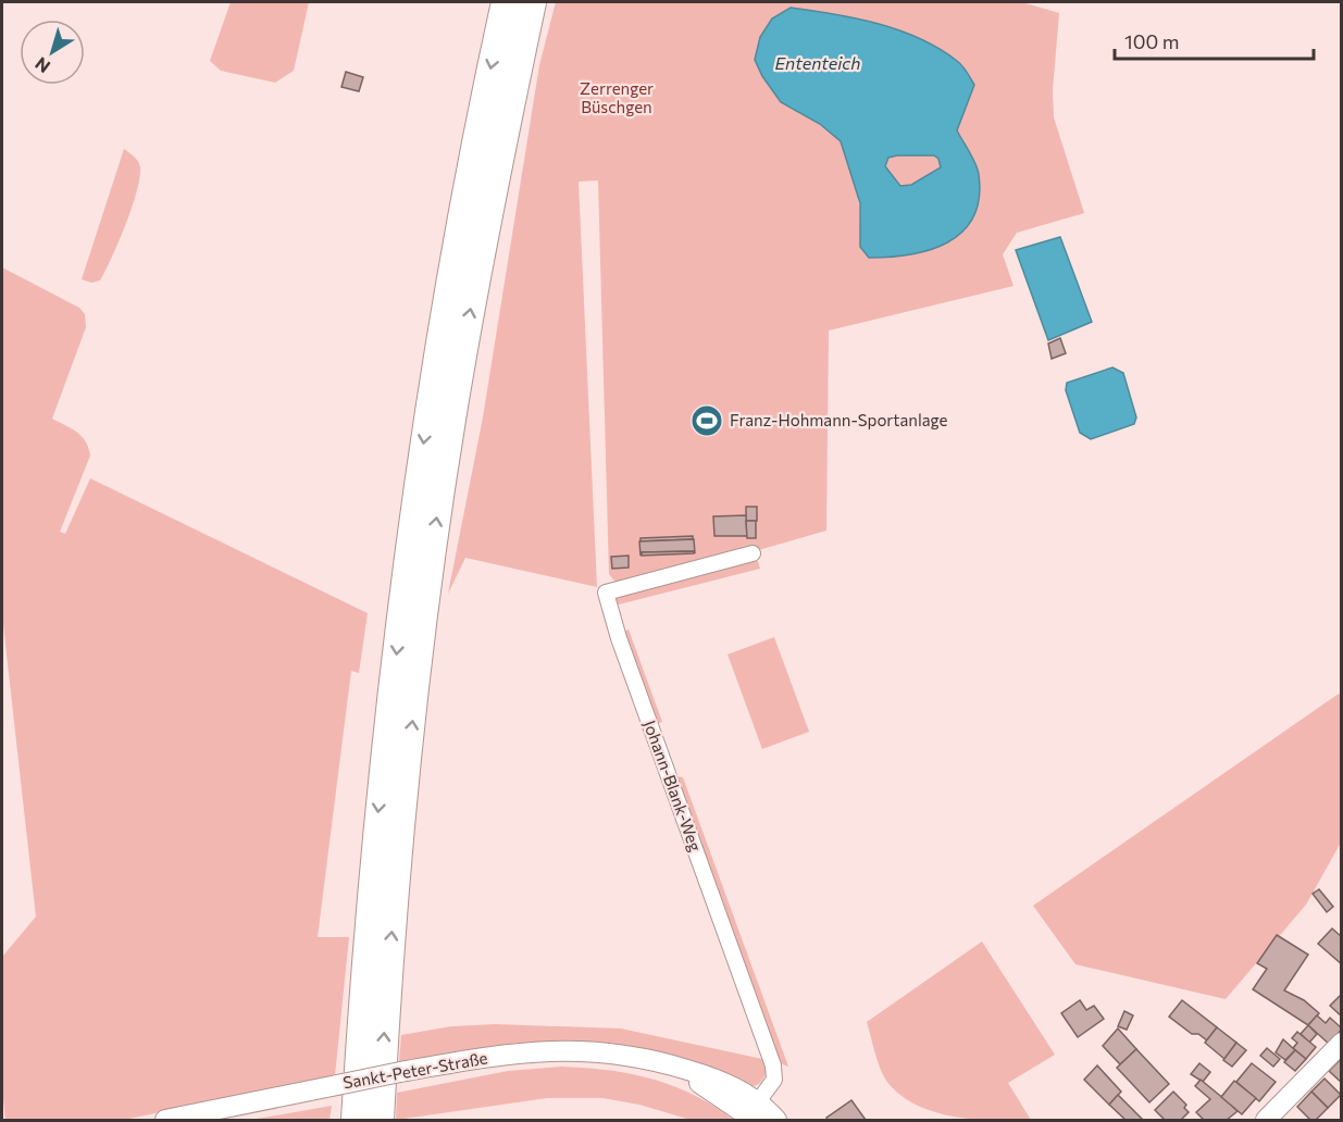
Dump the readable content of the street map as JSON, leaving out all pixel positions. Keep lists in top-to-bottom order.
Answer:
{
  "streets": {
    "street": ["Johann-Blank-Weg", "Sankt-Peter-Straße"]
  },
  "crossings": [
    ["Johann-Blank-Weg", "Sankt-Peter-Straße"]
  ],
  "water": ["Ententeich"],
  "parks": ["Zerrenger Büschgen"],
  "places": {
    "sports": ["Franz-Hohmann-Sportanlage"]
  },
  "scale_bar": "100 m",
  "north": "bottom left"
}
